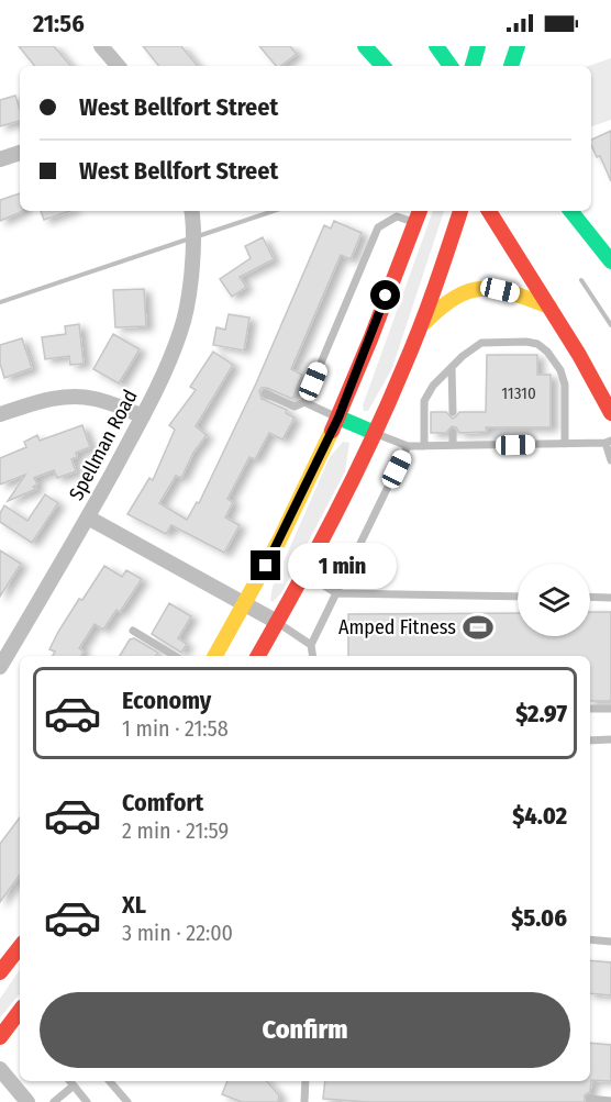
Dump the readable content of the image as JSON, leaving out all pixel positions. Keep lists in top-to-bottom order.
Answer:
{
  "streets": {
    "street": ["Spellman Road"]
  },
  "places": {
    "sports": ["Amped Fitness"]
  },
  "house_numbers": ["11310"],
  "page": {
    "status": "21:56",
    "banner": ["West Bellfort Street", "West Bellfort Street"],
    "bubble": "1 min",
    "list": [
      {
        "name": "Economy",
        "note": "1 min · 21:58",
        "value": "$2.97"
      },
      {
        "name": "Comfort",
        "note": "2 min · 21:59",
        "value": "$4.02"
      },
      {
        "name": "XL",
        "note": "3 min · 22:00",
        "value": "$5.06"
      }
    ],
    "buttons": "Confirm"
  }
}
